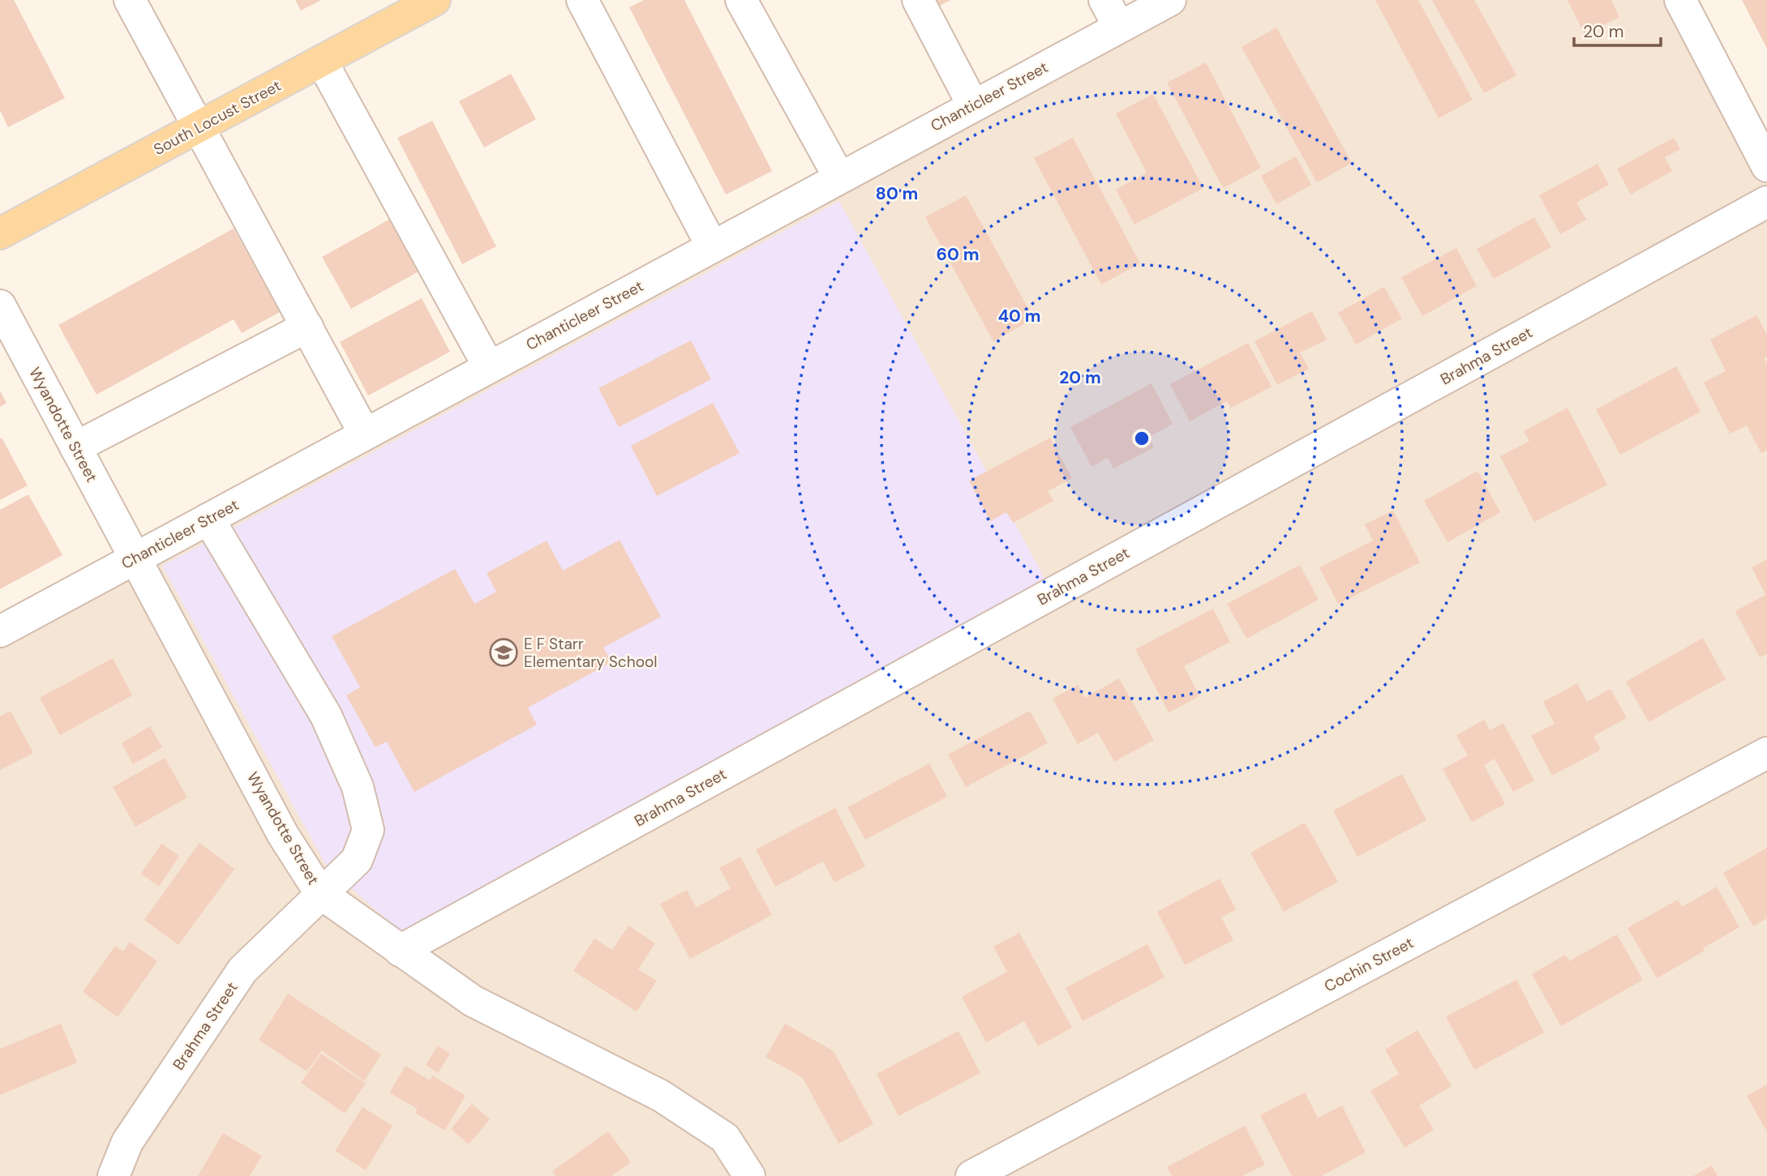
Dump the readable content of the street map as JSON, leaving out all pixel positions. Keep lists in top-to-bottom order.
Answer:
{
  "streets": {
    "main road": ["South Locust Street"],
    "street": [
      "Chanticleer Street",
      "Brahma Street",
      "Wyandotte Street",
      "Cochin Street"
    ]
  },
  "crossings": [
    ["Chanticleer Street", "Brahma Street"],
    ["Chanticleer Street", "Wyandotte Street"],
    ["Brahma Street", "Wyandotte Street"]
  ],
  "places": {
    "school or university": ["E F Starr Elementary School"]
  },
  "scale_bar": "20 m",
  "rings": [
    "80 m",
    "60 m",
    "40 m",
    "20 m"
  ]
}
